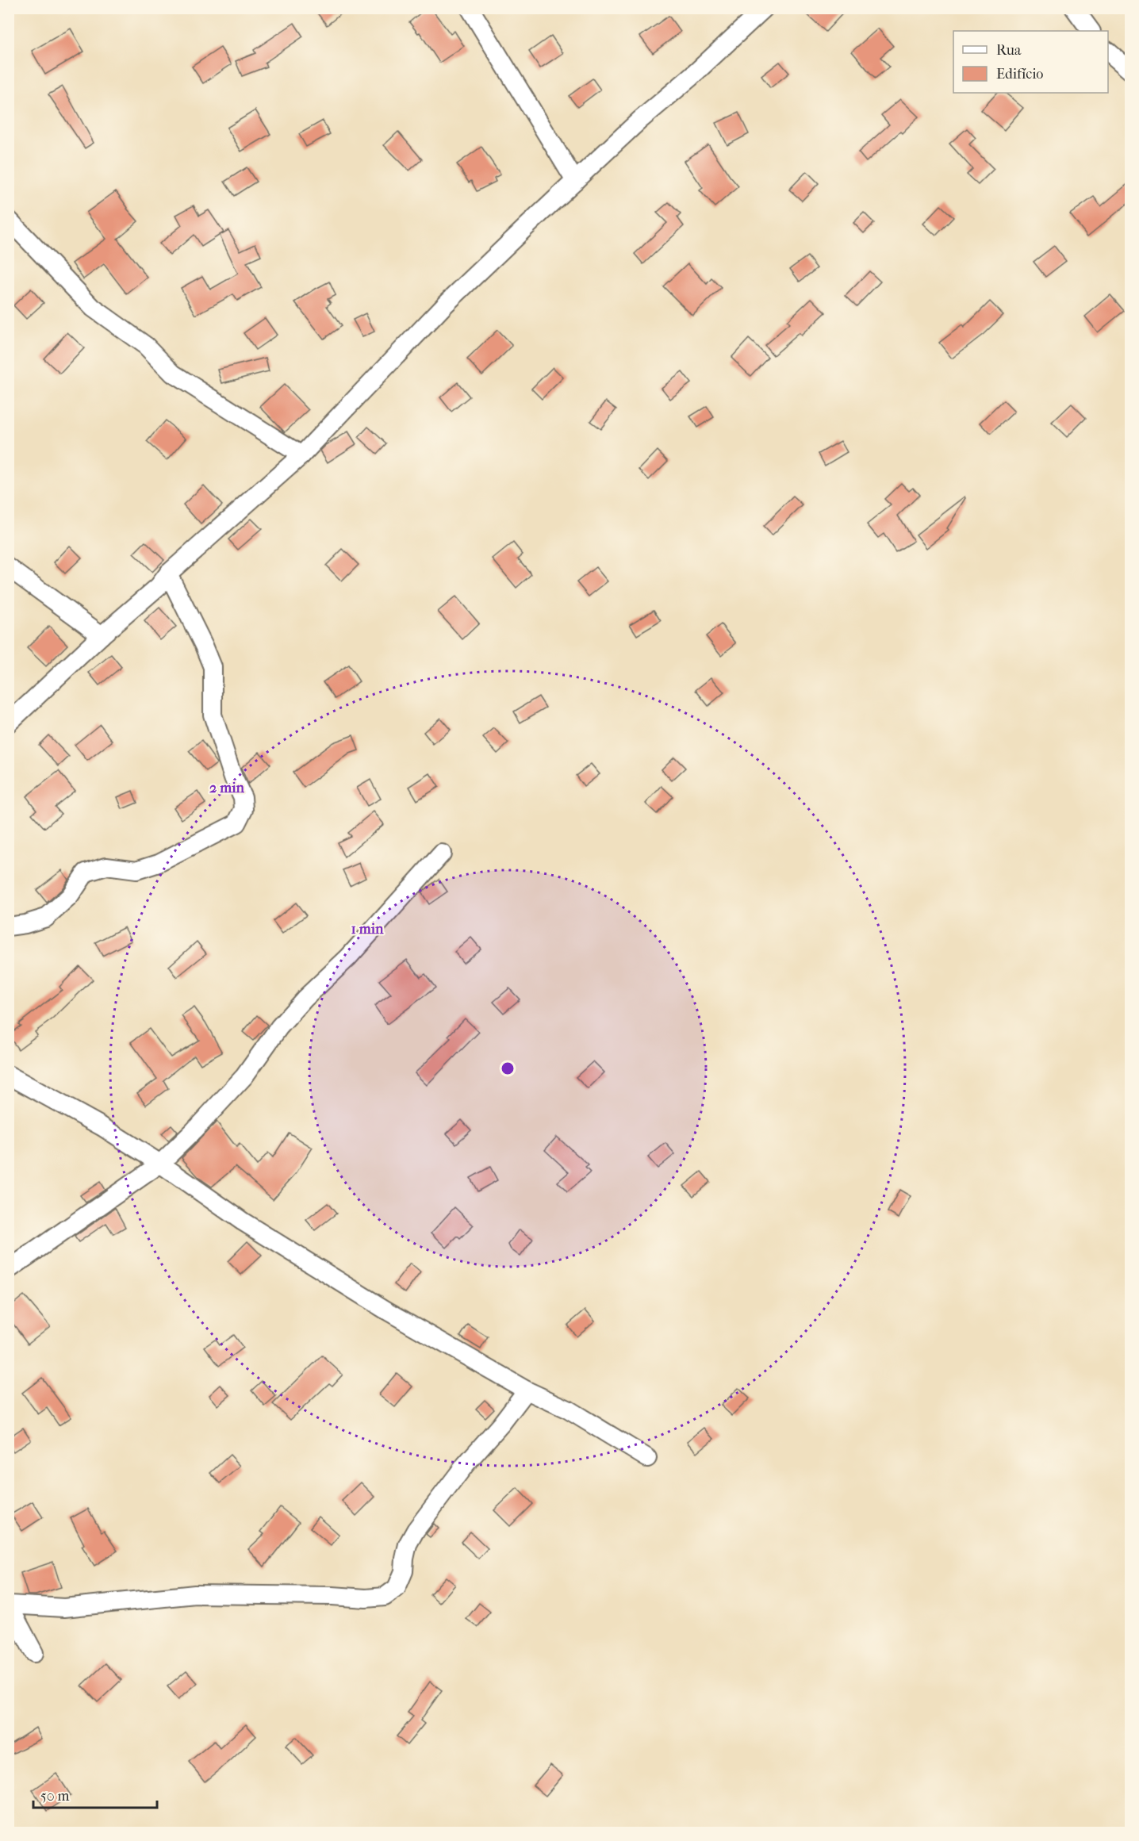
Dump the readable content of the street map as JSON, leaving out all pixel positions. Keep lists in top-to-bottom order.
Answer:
{
  "legend": ["Rua", "Edifício"],
  "scale_bar": "50 m",
  "rings": ["2 min", "1 min"]
}
